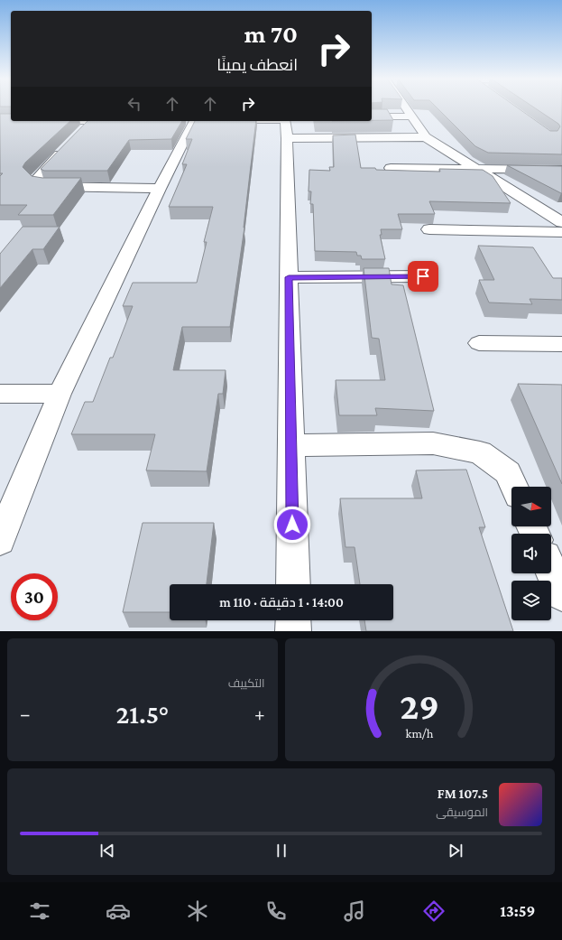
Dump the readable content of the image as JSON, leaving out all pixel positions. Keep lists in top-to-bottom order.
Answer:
{
  "north": "right",
  "page": {
    "turn": ["70 m", "انعطف يمينًا"],
    "limit": "30",
    "trip": "14:00 · 1 دقيقة · 110 m",
    "tile": "التكييف",
    "heat": ["−", "21.5°", "+"],
    "song": ["107.5 FM", "الموسيقى"],
    "tabs": "13:59",
    "gauge": ["29", "km/h"]
  }
}
